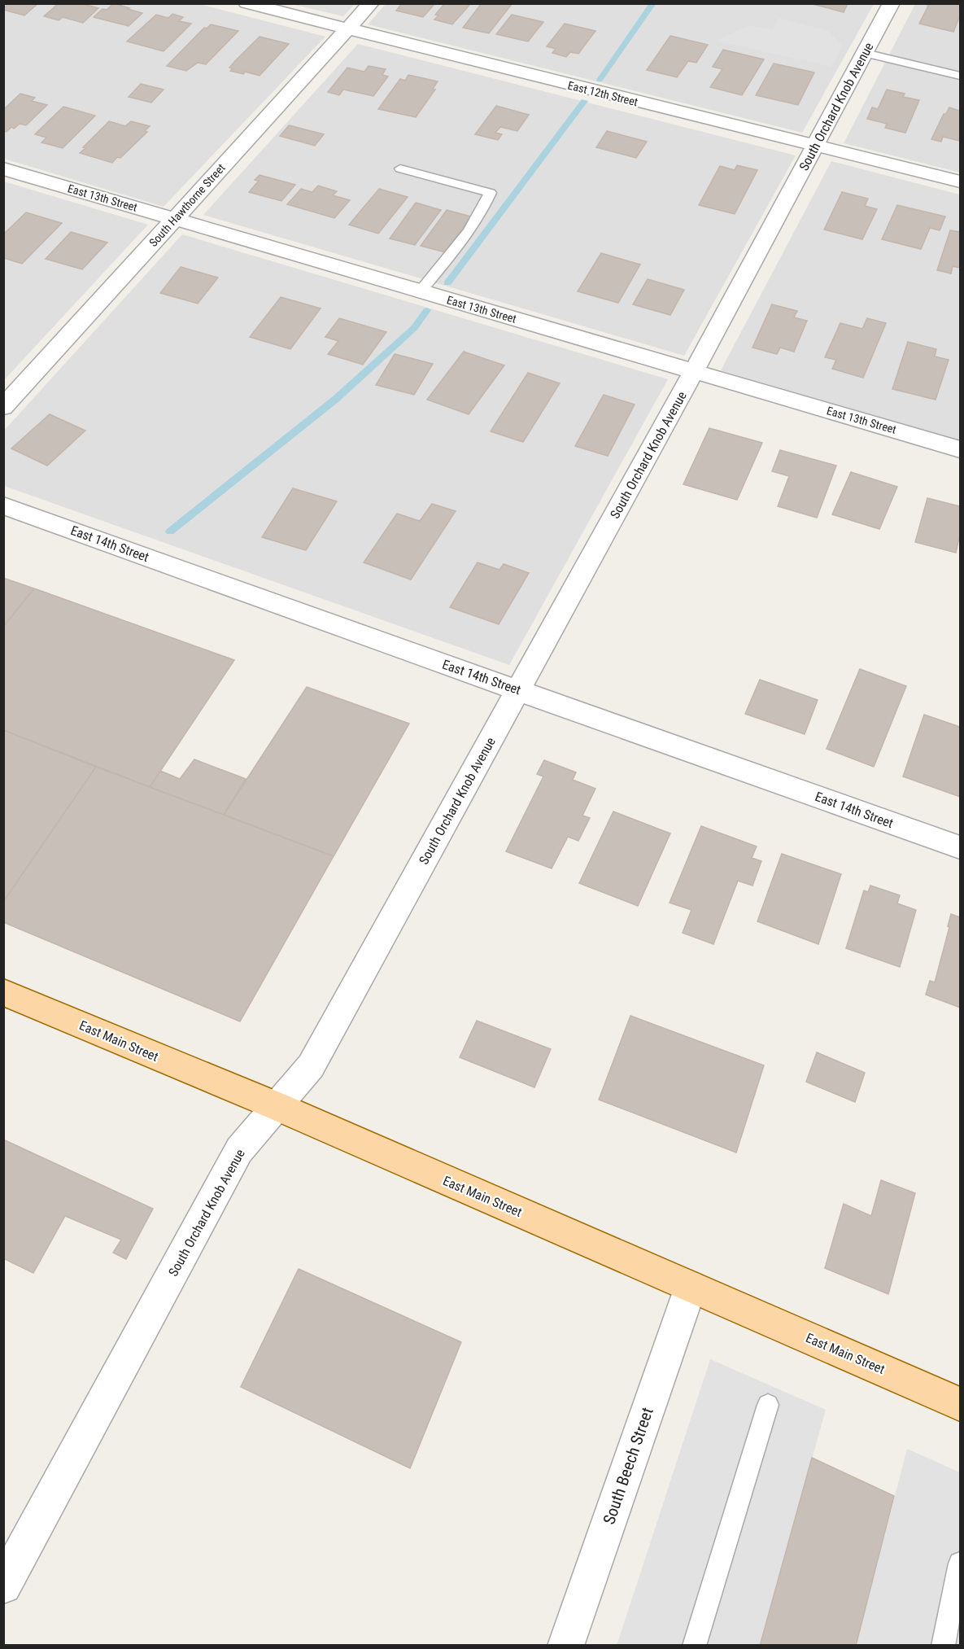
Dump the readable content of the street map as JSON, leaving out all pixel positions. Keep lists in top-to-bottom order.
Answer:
{
  "streets": {
    "main road": ["East Main Street"],
    "street": [
      "East 12th Street",
      "South Orchard Knob Avenue",
      "East 13th Street",
      "South Hawthorne Street",
      "East 14th Street",
      "South Beech Street"
    ]
  },
  "crossings": [
    ["East 12th Street", "South Orchard Knob Avenue"],
    ["East 12th Street", "South Hawthorne Street"],
    ["South Orchard Knob Avenue", "East 13th Street"],
    ["South Orchard Knob Avenue", "East 14th Street"],
    ["South Orchard Knob Avenue", "East Main Street"],
    ["East 13th Street", "South Hawthorne Street"],
    ["East Main Street", "South Beech Street"]
  ]
}
